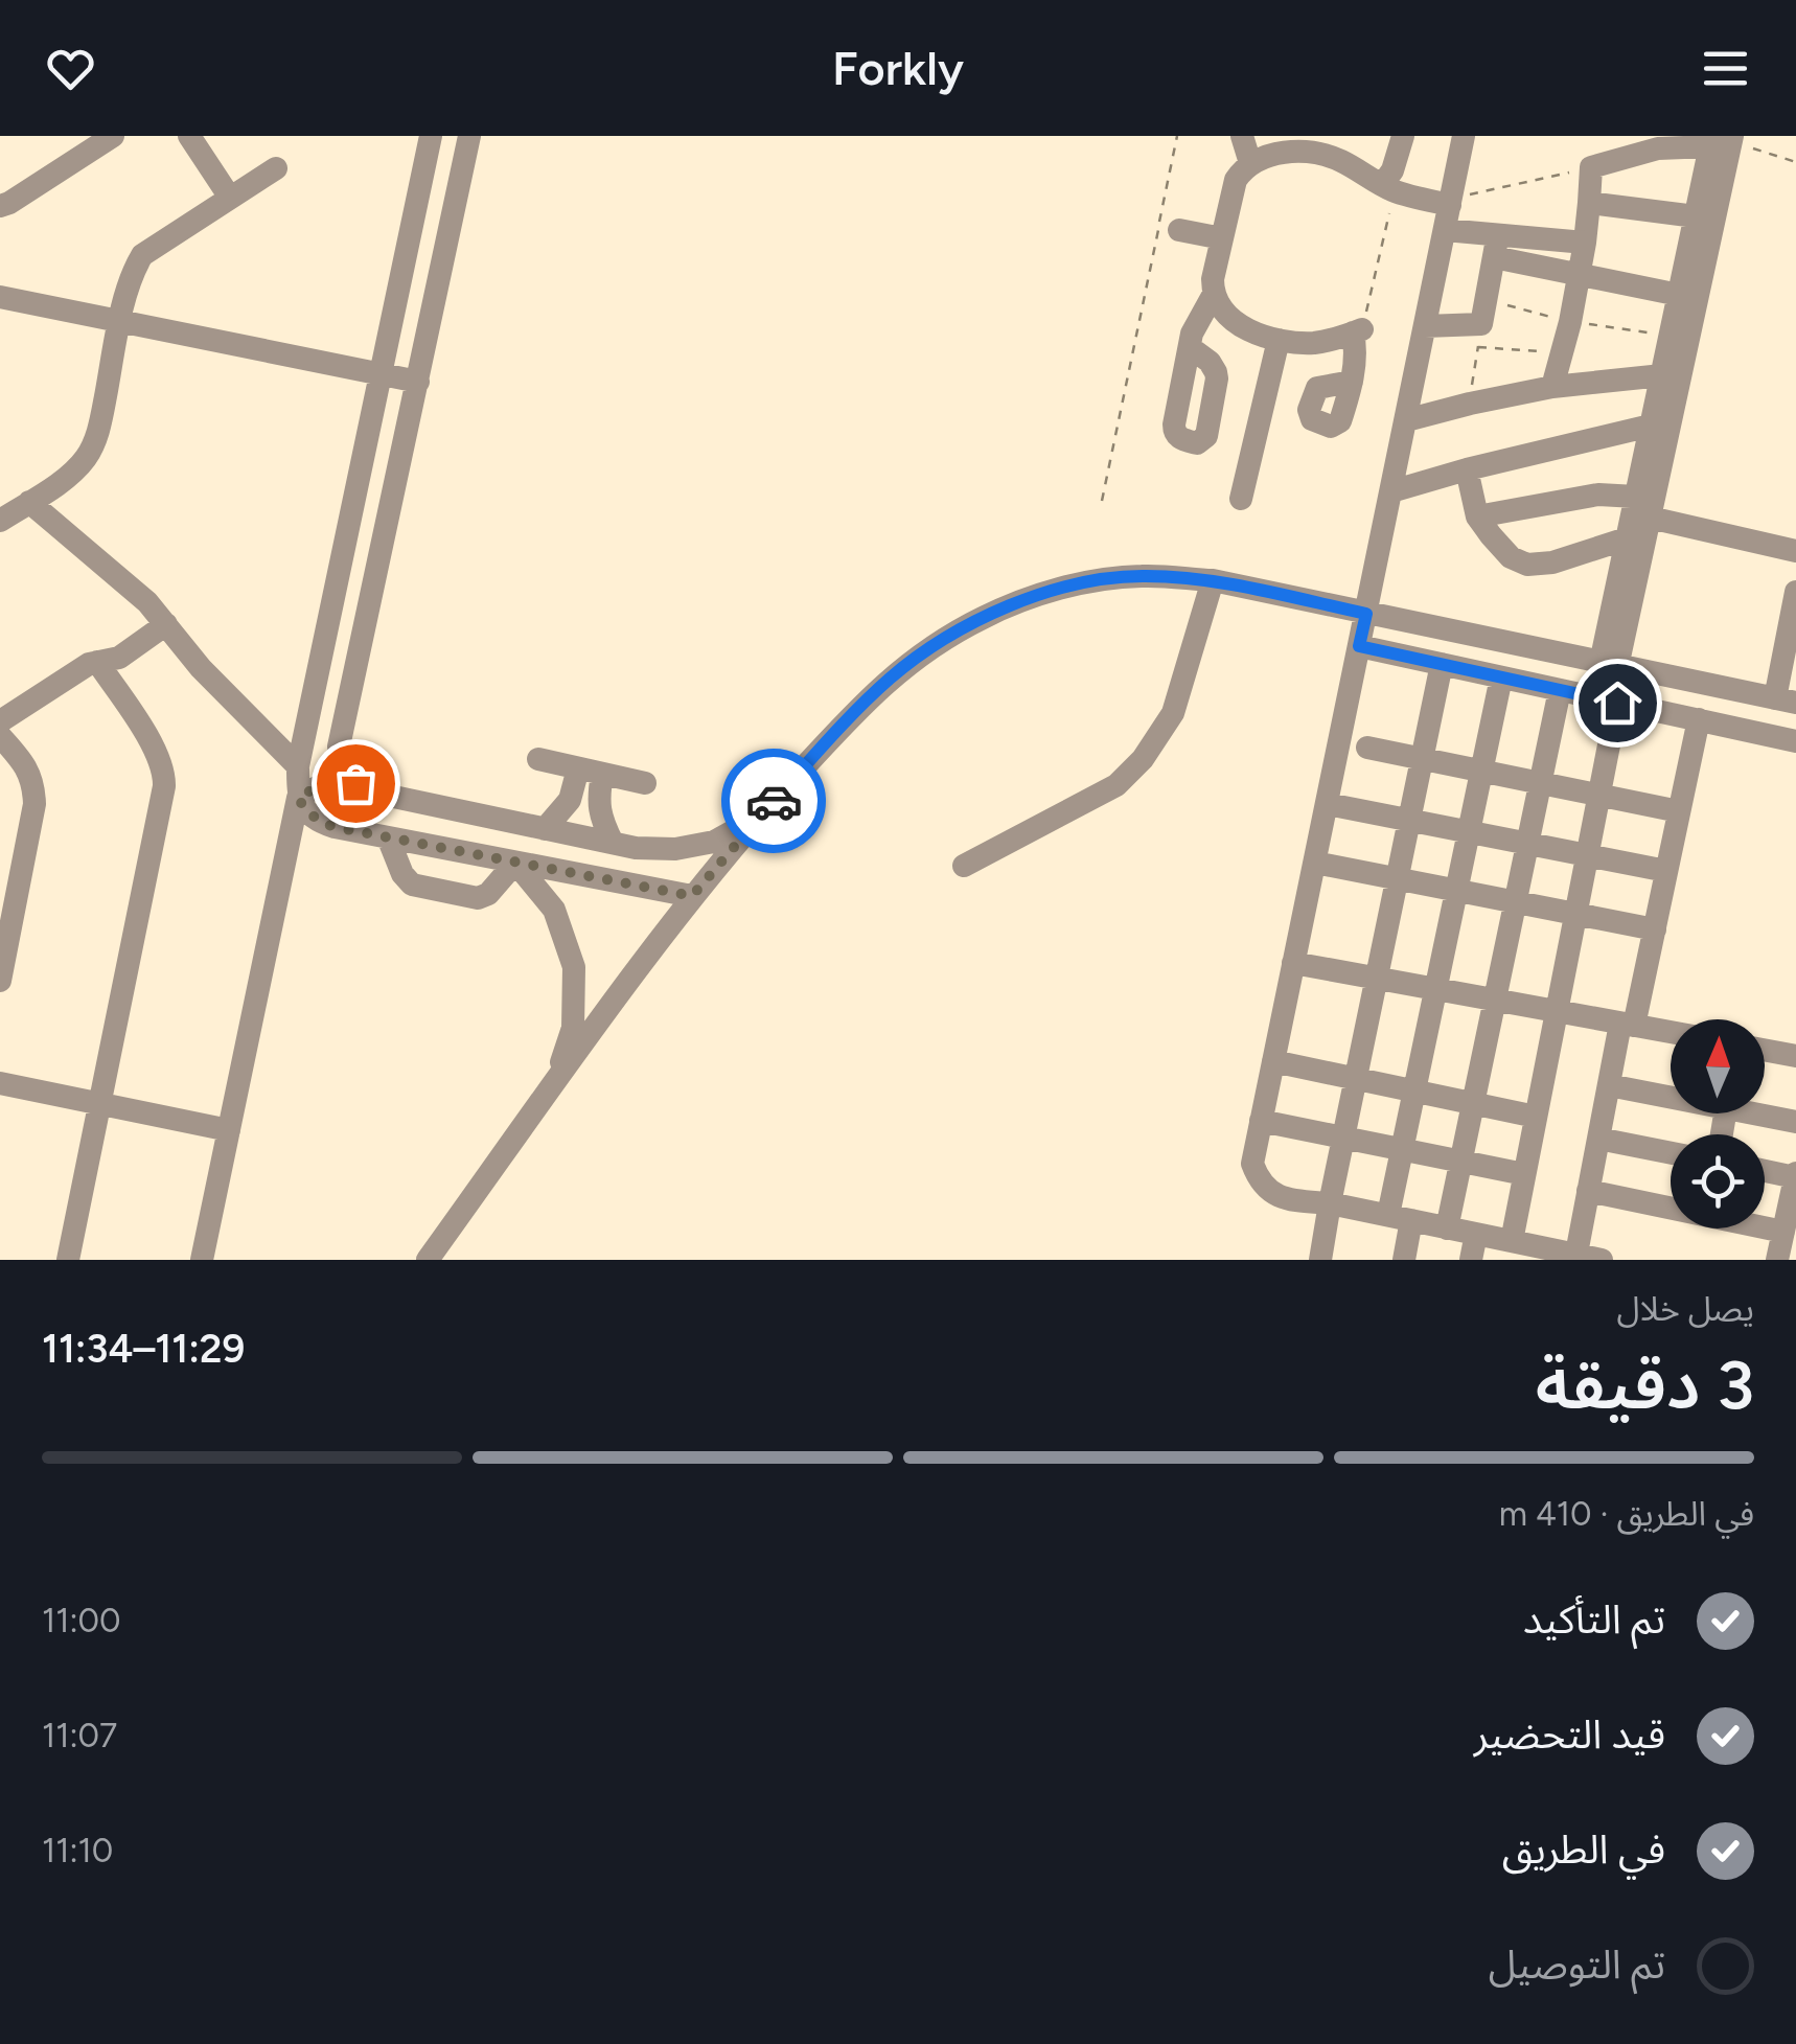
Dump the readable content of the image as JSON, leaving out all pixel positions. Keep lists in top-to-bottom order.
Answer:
{
  "north": "top",
  "page": {
    "header": "Forkly",
    "heading": ["3 دقيقة", "يصل خلال", "11:29–11:34"],
    "bar": "في الطريق · 410 m",
    "list": [
      ["تم التأكيد", "11:00"],
      ["قيد التحضير", "11:07"],
      ["في الطريق", "11:10"],
      "تم التوصيل"
    ]
  }
}
